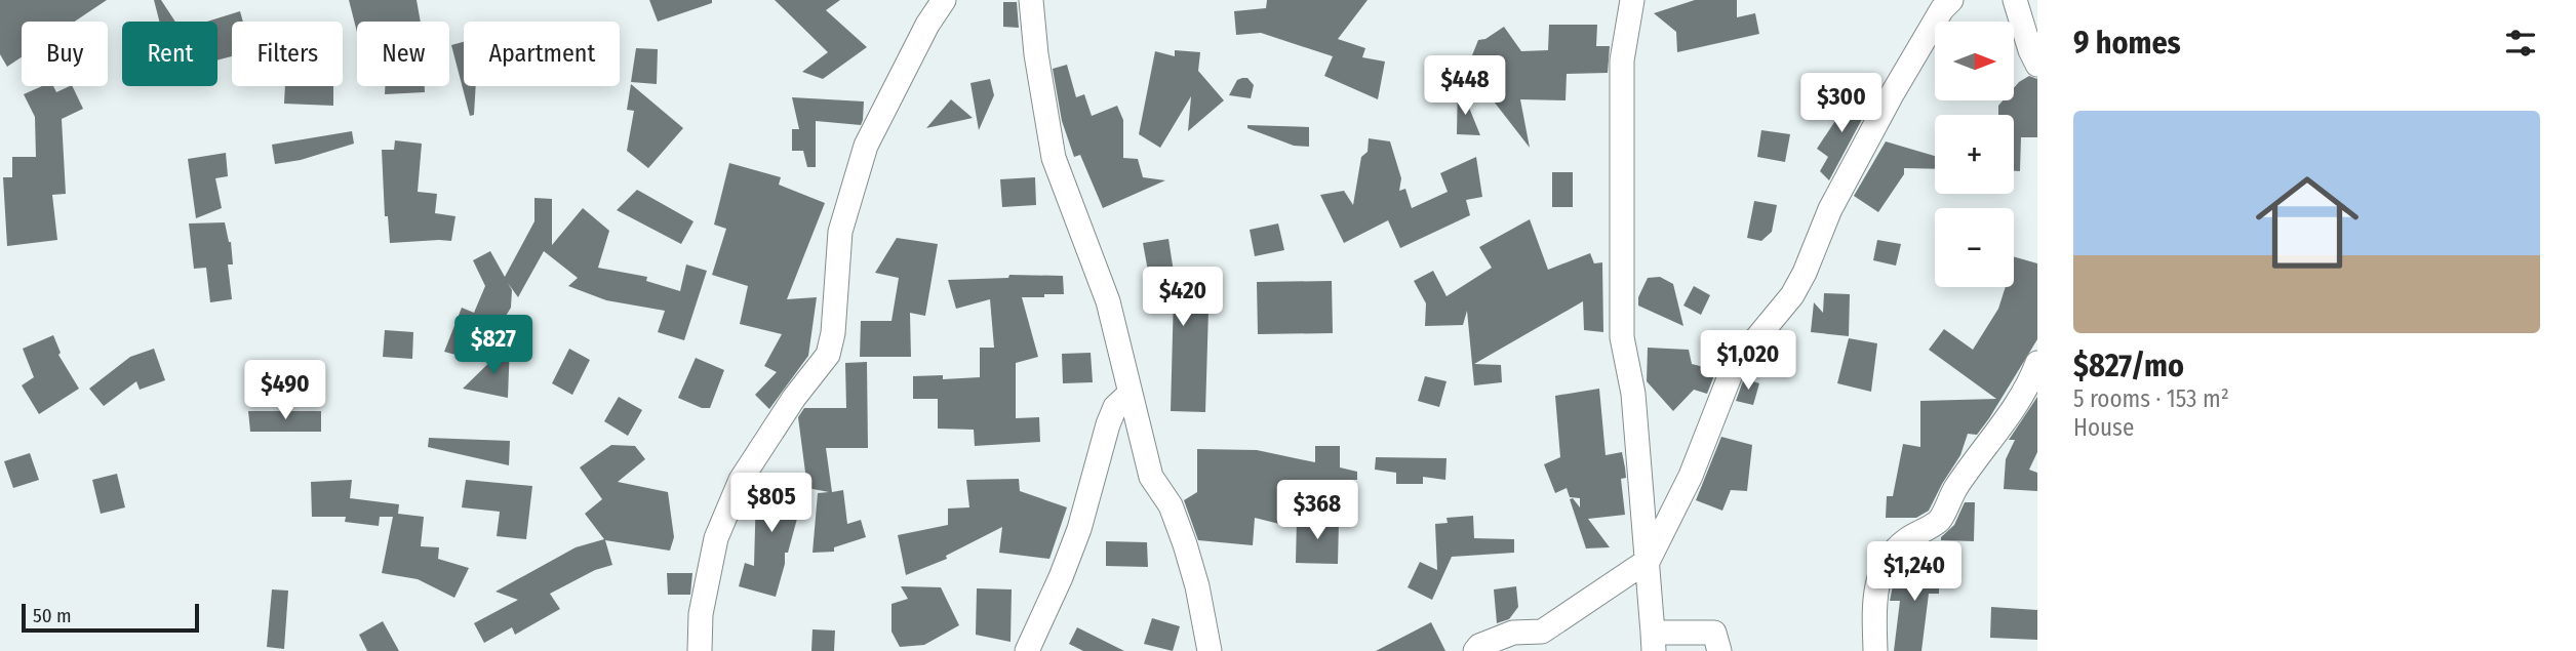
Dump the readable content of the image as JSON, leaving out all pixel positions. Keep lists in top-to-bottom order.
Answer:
{
  "scale_bar": "50 m",
  "north": "right",
  "page": {
    "heading": "9 homes",
    "map_buttons": ["+", "−"],
    "chip": [
      "Buy",
      "Rent",
      "Filters",
      "New",
      "Apartment"
    ],
    "price": [
      "$448",
      "$300",
      "$420",
      "$827",
      "$1,020",
      "$490",
      "$805",
      "$368",
      "$1,240"
    ],
    "list": [
      {
        "name": "$827/mo",
        "note": "5 rooms · 153 m² · House"
      }
    ],
    "scale": "50 m"
  }
}
